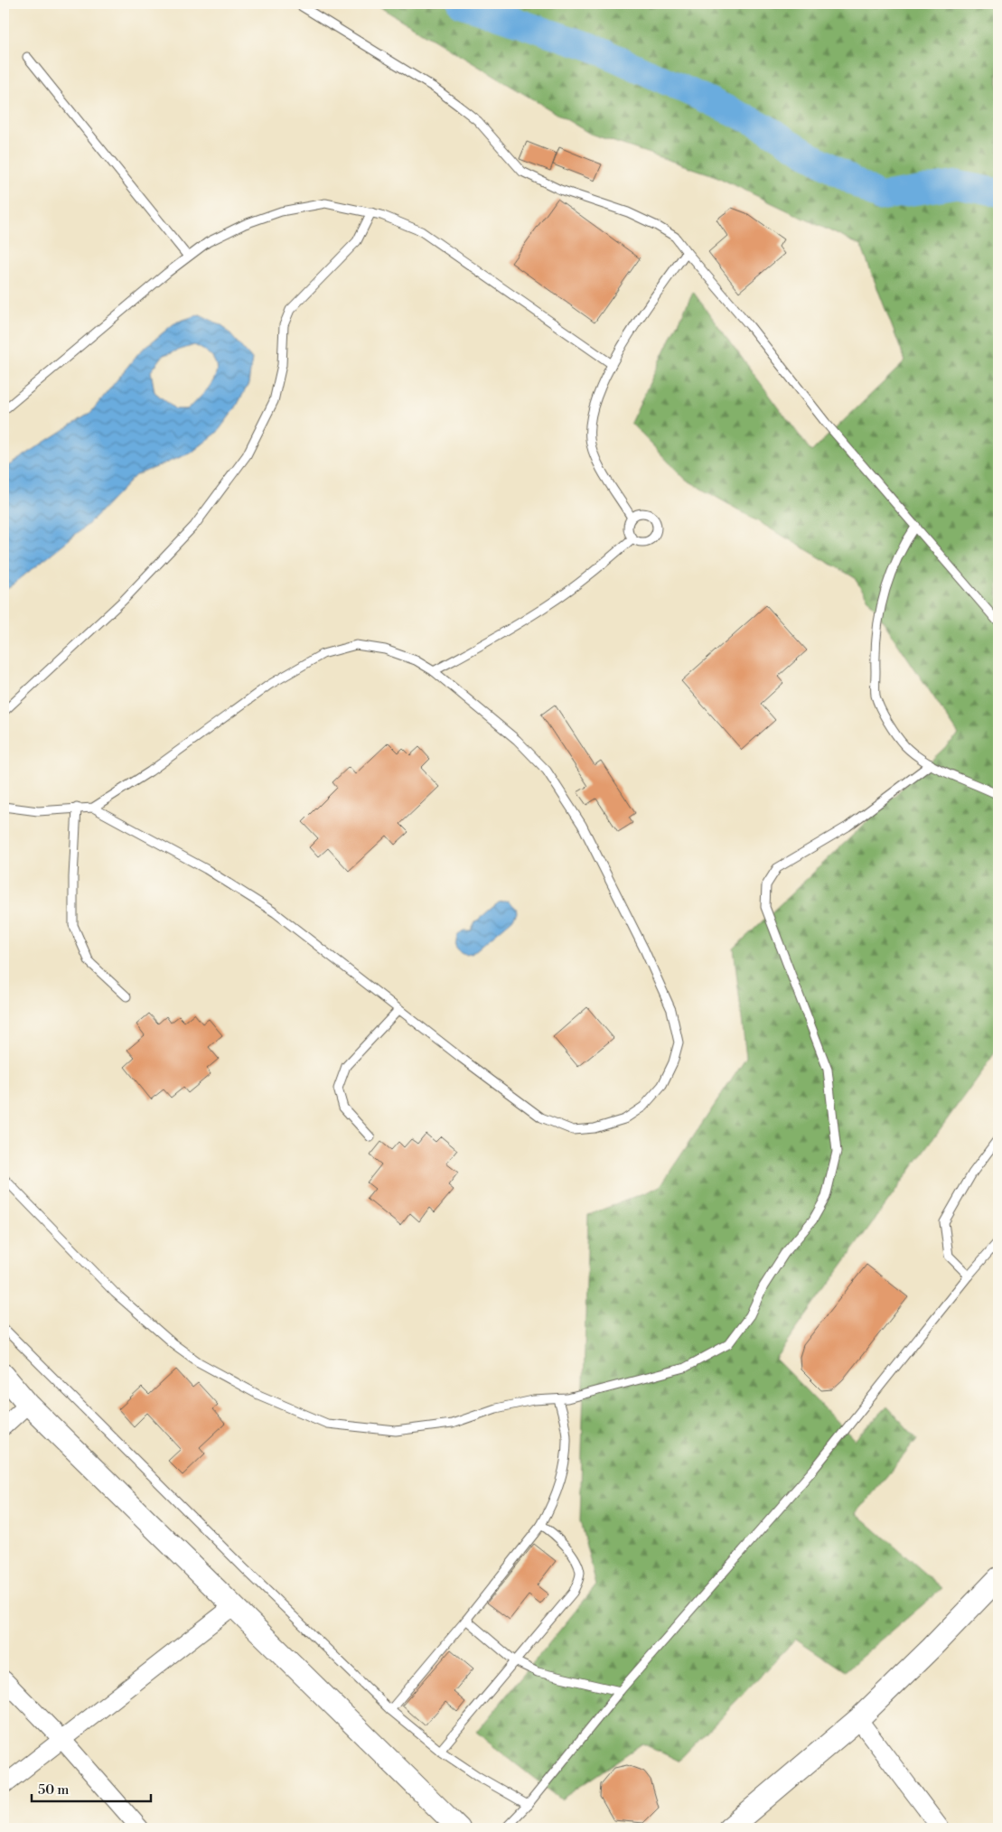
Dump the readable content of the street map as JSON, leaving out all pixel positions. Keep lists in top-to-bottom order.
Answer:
{
  "scale_bar": "50 m"
}
